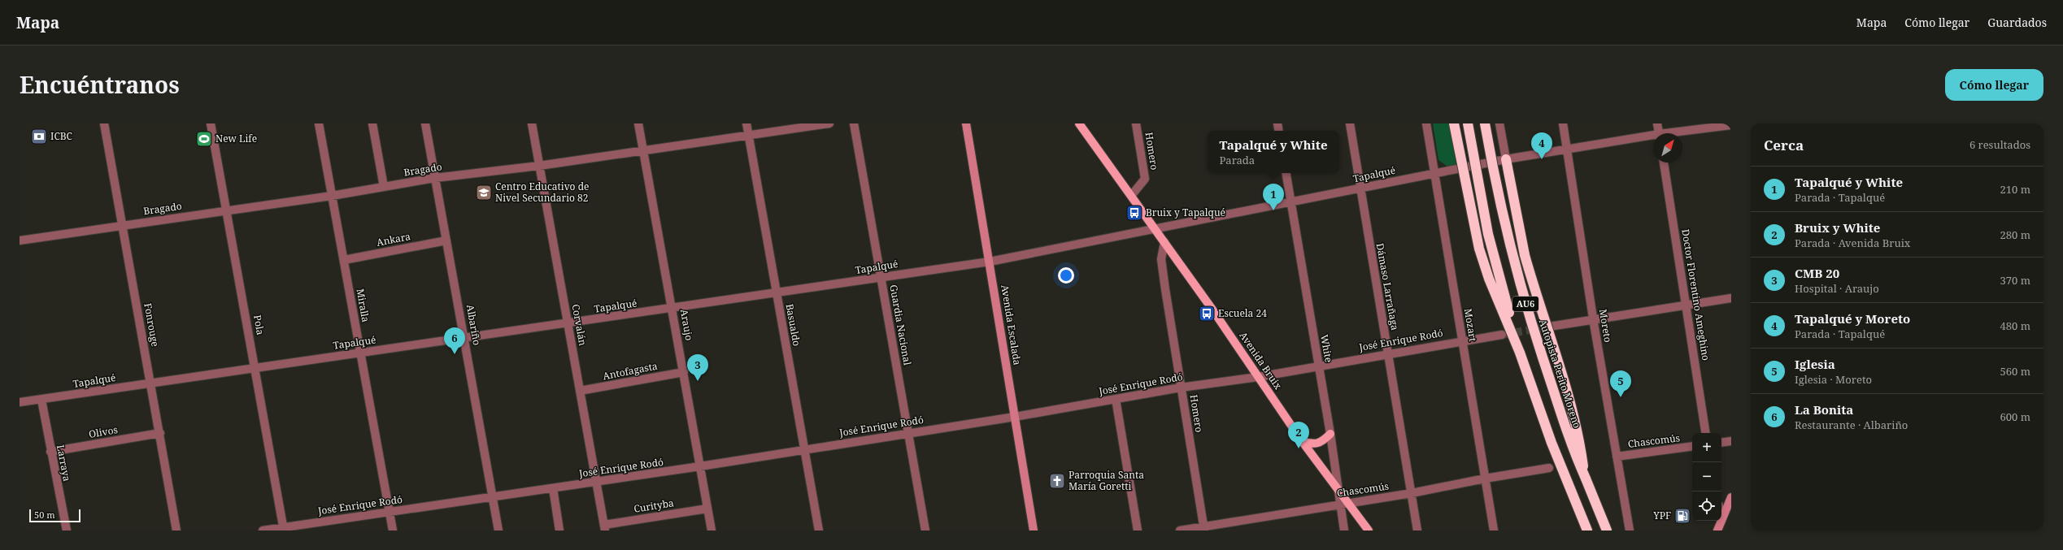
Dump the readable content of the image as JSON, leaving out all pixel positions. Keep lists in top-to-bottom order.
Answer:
{
  "streets": {
    "highway": ["AU6", "Autopista Perito Moreno"],
    "main road": ["Avenida Bruix"],
    "street": [
      "Homero",
      "Bragado",
      "Tapalqué",
      "Ankara",
      "Dámaso Larrañaga",
      "Doctor Florentino Ameghino",
      "Miralla",
      "Fonrouge",
      "Pola",
      "Albariño",
      "Corvalán",
      "Araujo",
      "Basualdo",
      "Guardia Nacional",
      "Avenida Escalada",
      "Mozart",
      "Moreto",
      "José Enrique Rodó",
      "White",
      "Antofagasta",
      "Olivos",
      "Chascomús",
      "Larraya",
      "Curityba"
    ]
  },
  "crossings": [
    ["Homero", "José Enrique Rodó"],
    ["Homero", "Avenida Bruix"],
    ["Homero", "Chascomús"],
    ["Bragado", "Miralla"],
    ["Bragado", "Fonrouge"],
    ["Bragado", "Pola"],
    ["Bragado", "Albariño"],
    ["Bragado", "Corvalán"],
    ["Bragado", "Araujo"],
    ["Bragado", "Basualdo"],
    ["Tapalqué", "Dámaso Larrañaga"],
    ["Tapalqué", "Miralla"],
    ["Tapalqué", "Fonrouge"],
    ["Tapalqué", "Pola"],
    ["Tapalqué", "Albariño"],
    ["Tapalqué", "Corvalán"],
    ["Tapalqué", "Araujo"],
    ["Tapalqué", "Basualdo"],
    ["Tapalqué", "Guardia Nacional"],
    ["Tapalqué", "Avenida Escalada"],
    ["Tapalqué", "Mozart"],
    ["Tapalqué", "Moreto"],
    ["Tapalqué", "White"],
    ["Tapalqué", "Avenida Bruix"],
    ["Tapalqué", "Larraya"],
    ["Ankara", "Miralla"],
    ["Ankara", "Albariño"],
    ["Dámaso Larrañaga", "José Enrique Rodó"],
    ["Dámaso Larrañaga", "Chascomús"],
    ["Miralla", "José Enrique Rodó"],
    ["Fonrouge", "Olivos"],
    ["Pola", "José Enrique Rodó"],
    ["Albariño", "José Enrique Rodó"],
    ["Corvalán", "José Enrique Rodó"],
    ["Corvalán", "Antofagasta"],
    ["Corvalán", "Curityba"],
    ["Araujo", "José Enrique Rodó"],
    ["Araujo", "Antofagasta"],
    ["Araujo", "Curityba"],
    ["Basualdo", "José Enrique Rodó"],
    ["Guardia Nacional", "José Enrique Rodó"],
    ["Avenida Escalada", "José Enrique Rodó"],
    ["Mozart", "José Enrique Rodó"],
    ["Mozart", "Chascomús"],
    ["Moreto", "Chascomús"],
    ["José Enrique Rodó", "White"],
    ["José Enrique Rodó", "Avenida Bruix"],
    ["White", "Avenida Bruix"],
    ["Avenida Bruix", "Chascomús"],
    ["Olivos", "Larraya"]
  ],
  "places": {
    "bank": ["ICBC"],
    "sports": ["New Life"],
    "school or university": ["Centro Educativo de Nivel Secundario 82"],
    "bus stop": ["Bruix y Tapalqué", "Escuela 24"],
    "church": ["Parroquia Santa María Goretti"],
    "fuel station": ["YPF"]
  },
  "scale_bar": "50 m",
  "north": "top right",
  "page": {
    "header": "Mapa",
    "nav": ["Mapa", "Cómo llegar", "Guardados"],
    "title": "Encuéntranos",
    "buttons": "Cómo llegar",
    "heading": ["Cerca", "6 resultados"],
    "popup": ["Tapalqué y White", "Parada"],
    "pins": [
      "4",
      "1",
      "6",
      "3",
      "5",
      "2"
    ],
    "list": [
      {
        "mark": "1",
        "name": "Tapalqué y White",
        "note": "Parada · Tapalqué",
        "value": "210 m"
      },
      {
        "mark": "2",
        "name": "Bruix y White",
        "note": "Parada · Avenida Bruix",
        "value": "280 m"
      },
      {
        "mark": "3",
        "name": "CMB 20",
        "note": "Hospital · Araujo",
        "value": "370 m"
      },
      {
        "mark": "4",
        "name": "Tapalqué y Moreto",
        "note": "Parada · Tapalqué",
        "value": "480 m"
      },
      {
        "mark": "5",
        "name": "Iglesia",
        "note": "Iglesia · Moreto",
        "value": "560 m"
      },
      {
        "mark": "6",
        "name": "La Bonita",
        "note": "Restaurante · Albariño",
        "value": "600 m"
      }
    ],
    "map_buttons": ["+", "−"],
    "scale": "50 m"
  }
}
